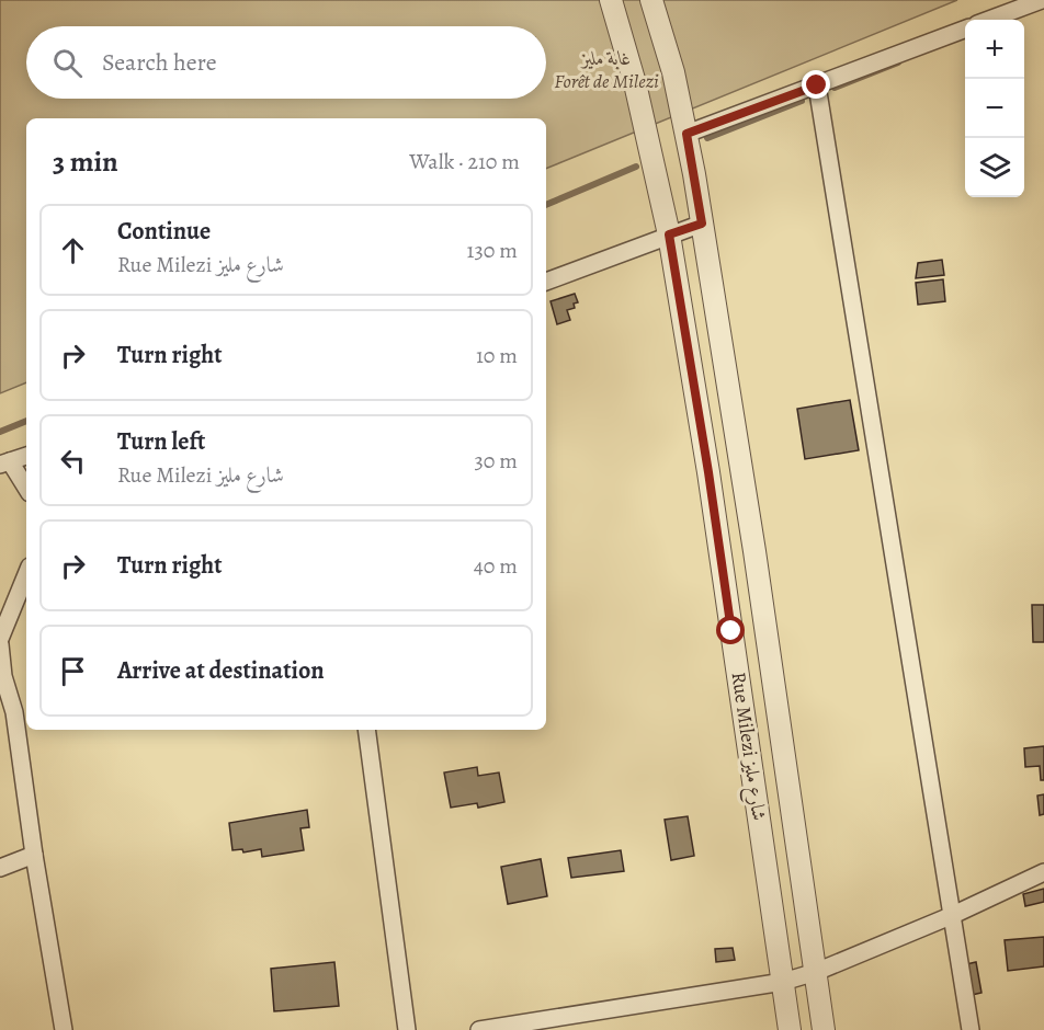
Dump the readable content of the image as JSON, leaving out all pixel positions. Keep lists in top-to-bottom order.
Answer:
{
  "streets": {
    "street": ["Rue Milezi شارع مليز"]
  },
  "parks": ["غابة مليز Forêt de Milezi"],
  "page": {
    "map_buttons": ["+", "−"],
    "search": "Search here",
    "heading": ["3 min", "Walk · 210 m"],
    "list": [
      ["Continue", "Rue Milezi شارع مليز", "130 m"],
      ["Turn right", "10 m"],
      ["Turn left", "Rue Milezi شارع مليز", "30 m"],
      ["Turn right", "40 m"],
      "Arrive at destination"
    ]
  }
}
